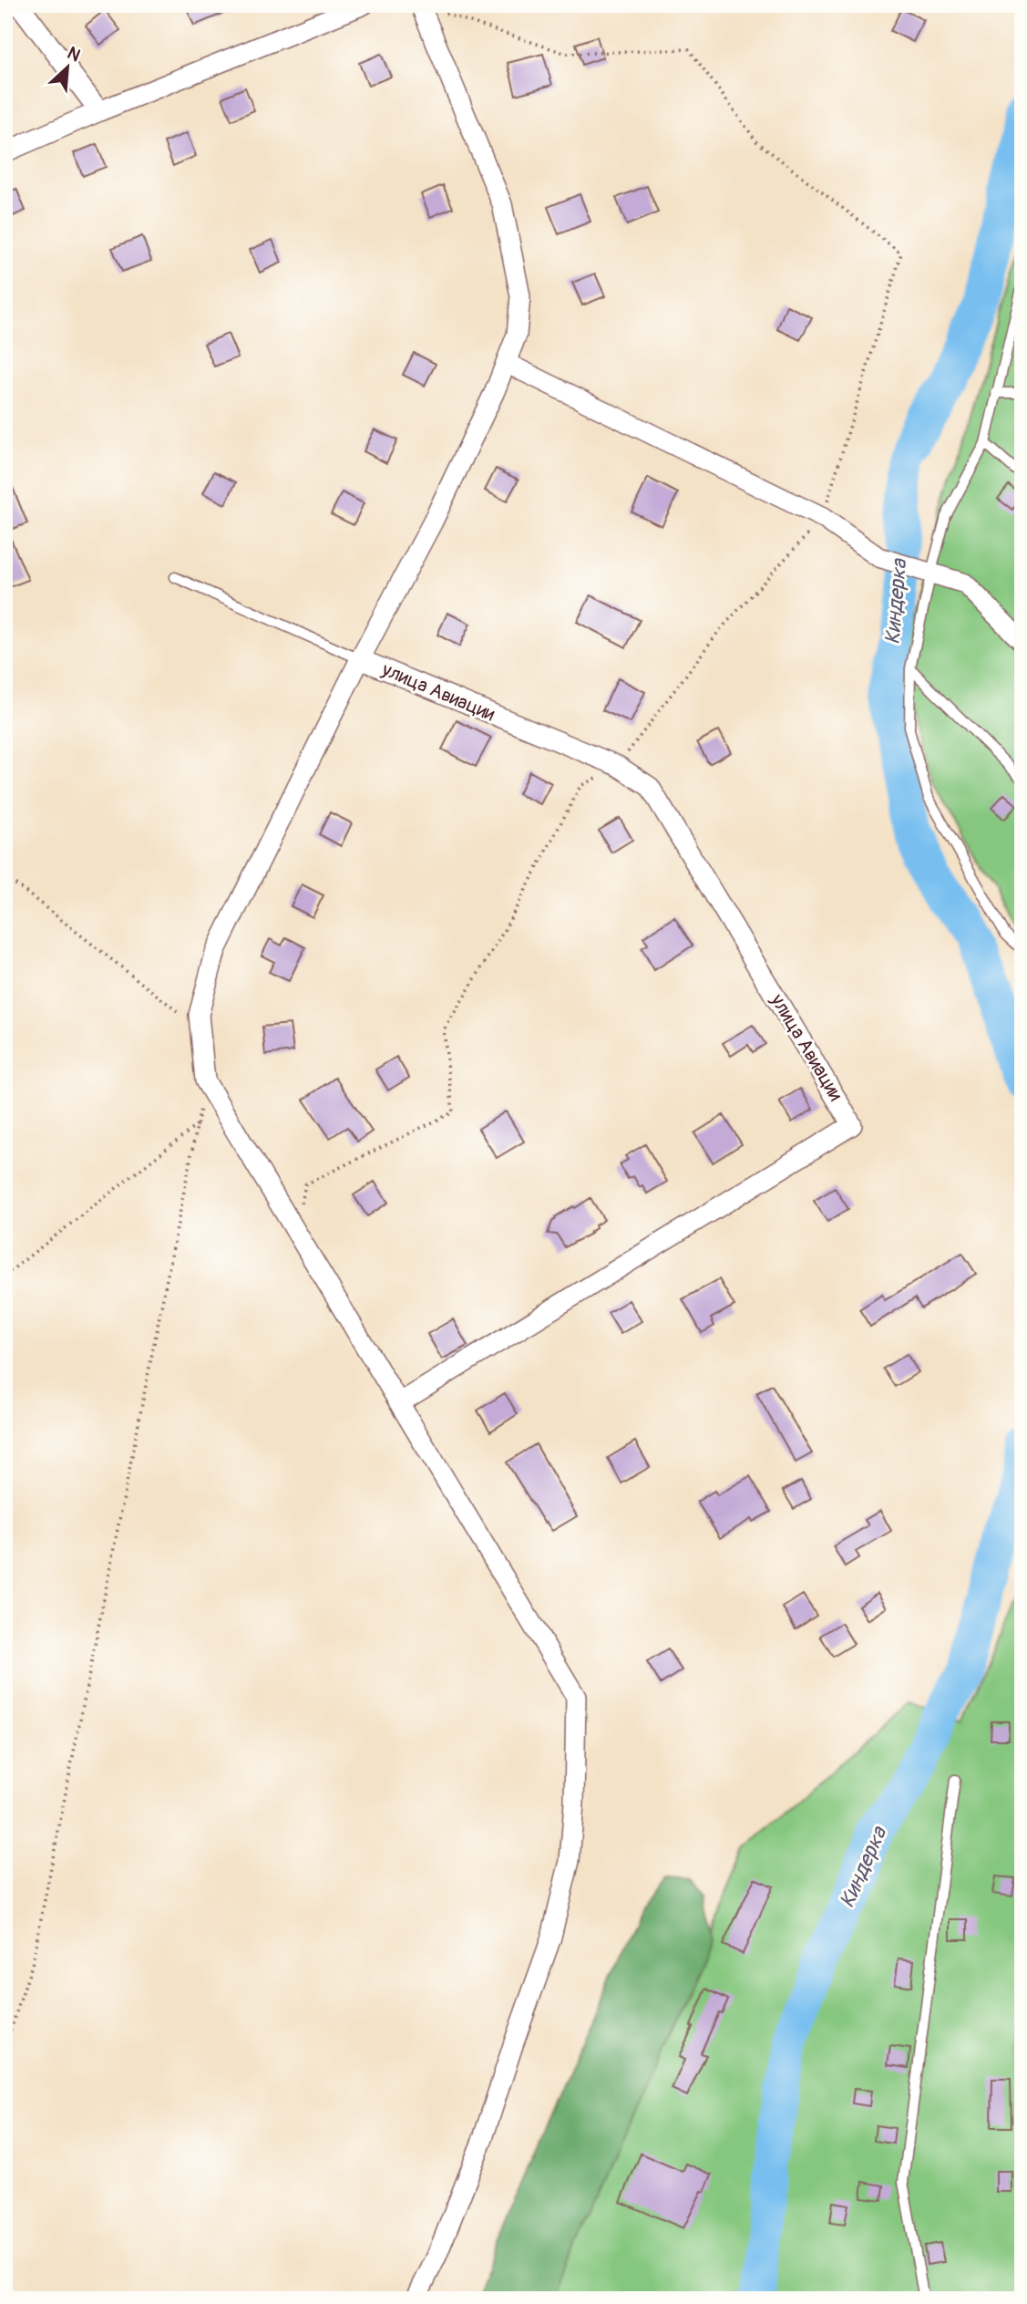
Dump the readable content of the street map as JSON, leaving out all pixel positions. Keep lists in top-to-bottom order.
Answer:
{
  "streets": {
    "street": ["улица Авиации"]
  },
  "water": ["Киндерка"],
  "north": "top right"
}
